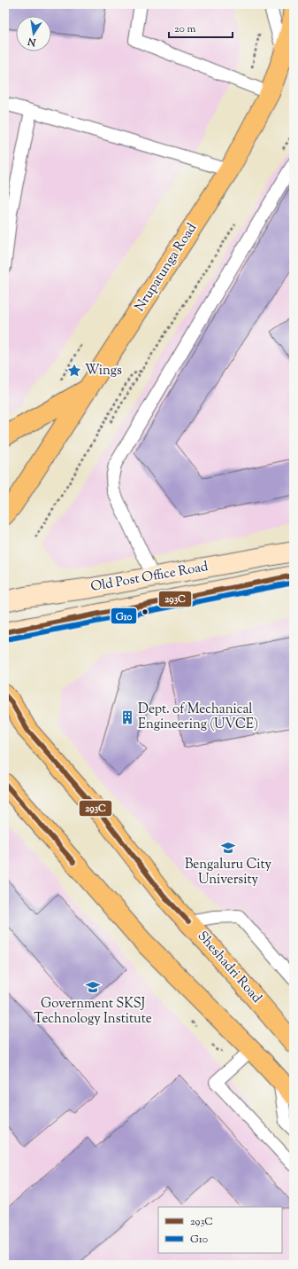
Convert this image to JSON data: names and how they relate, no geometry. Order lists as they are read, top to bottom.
{
  "streets": {
    "main road": ["Nrupatunga Road", "Sheshadri Road"],
    "street": ["Old Post Office Road"]
  },
  "places": {
    "place": ["Wings"],
    "building": ["Dept. of Mechanical Engineering (UVCE)"],
    "school or university": ["Bengaluru City University", "Government SKSJ Technology Institute"]
  },
  "lines": ["transit line 293C", "transit line G10"],
  "legend": ["293C", "G10"],
  "scale_bar": "20 m",
  "north": "bottom"
}
